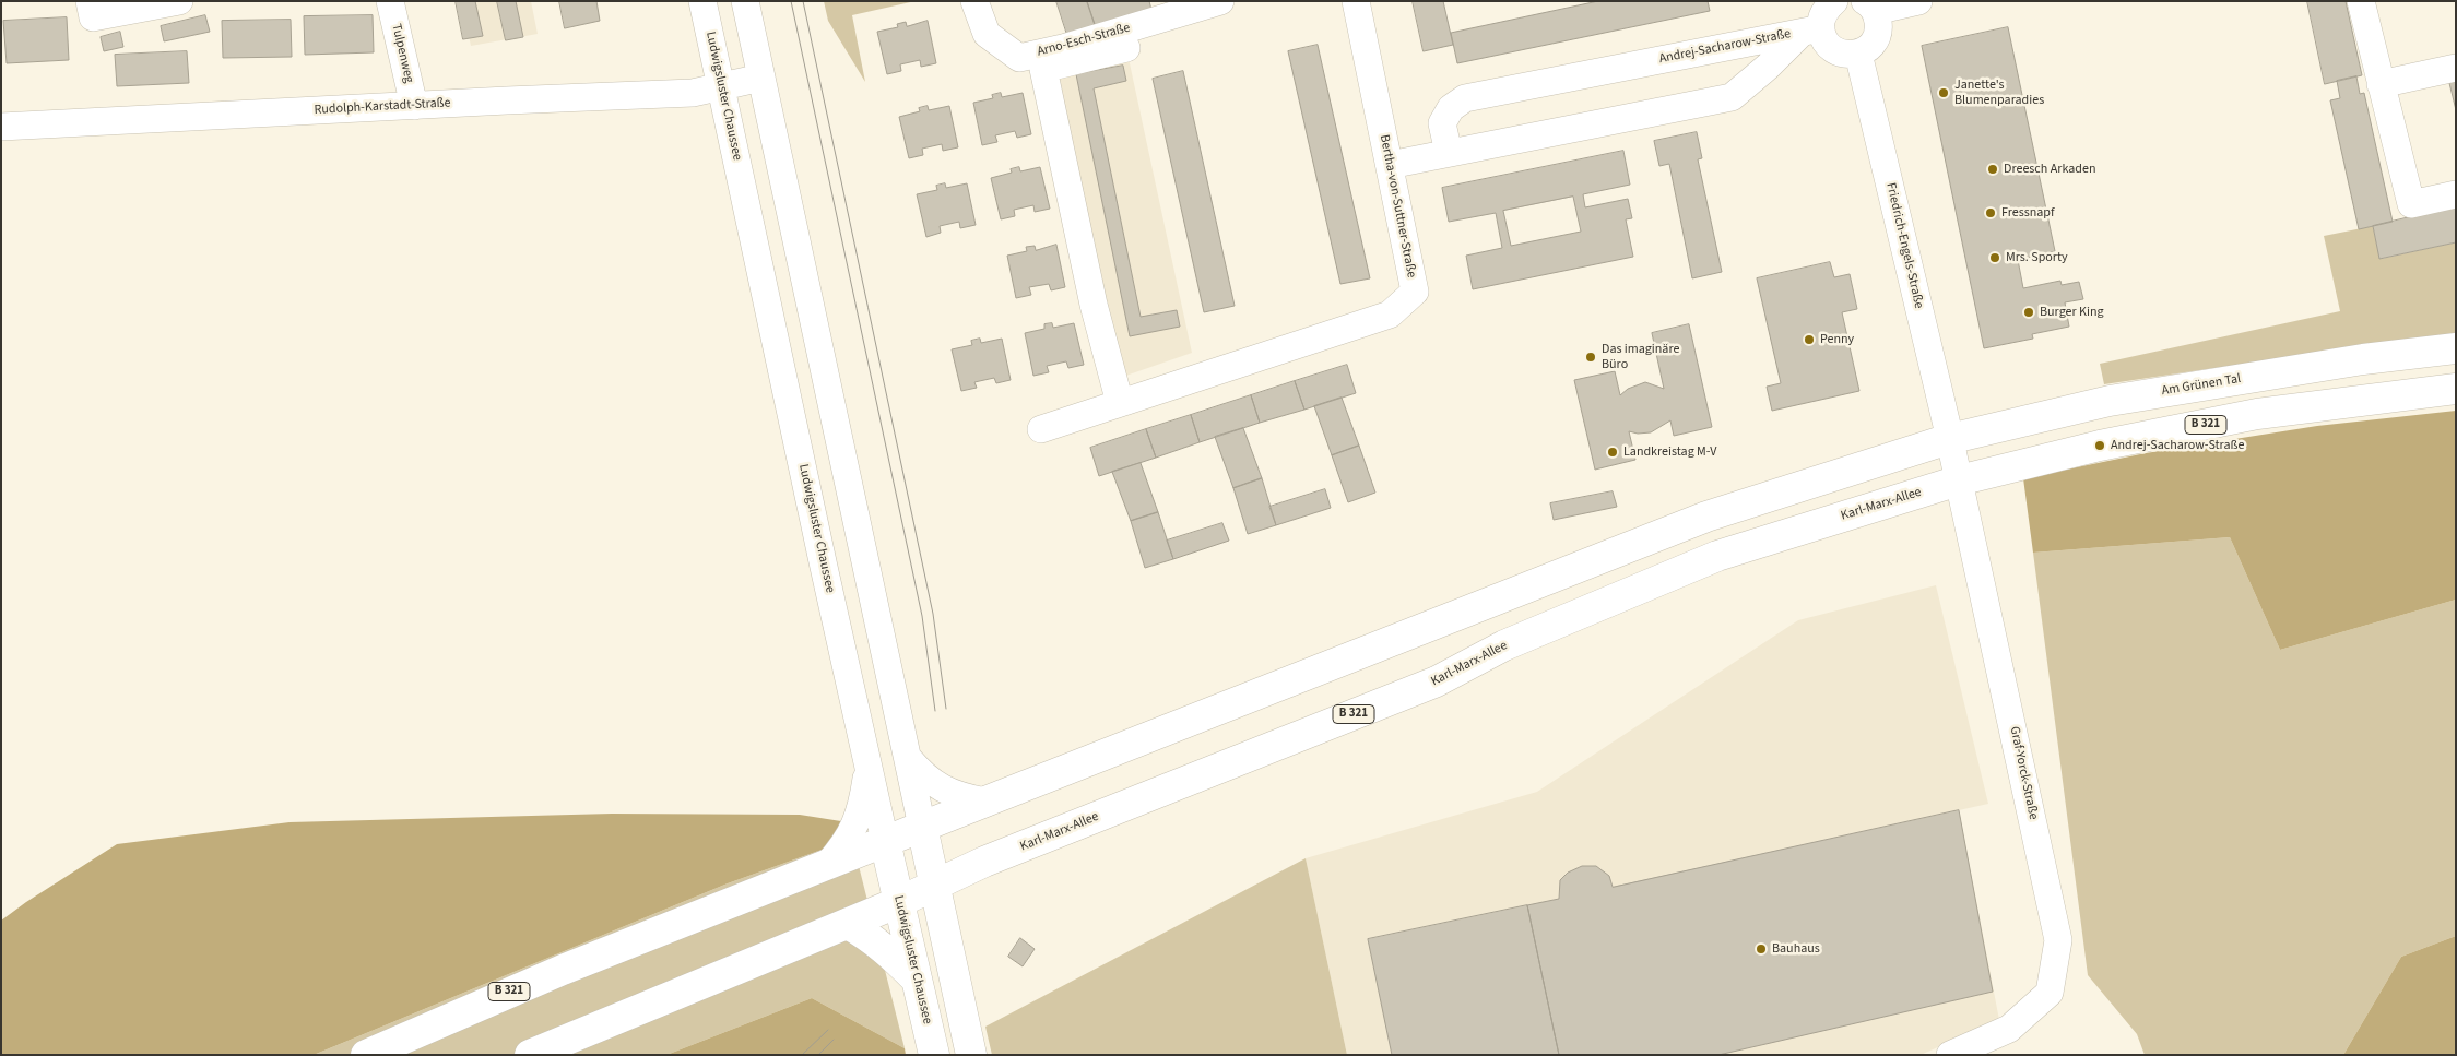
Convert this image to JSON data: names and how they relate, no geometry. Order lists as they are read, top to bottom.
{
  "streets": {
    "main road": [
      "Ludwigsluster Chaussee",
      "Am Grünen Tal",
      "B 321",
      "Karl-Marx-Allee"
    ],
    "street": [
      "Arno-Esch-Straße",
      "Andrej-Sacharow-Straße",
      "Tulpenweg",
      "Rudolph-Karstadt-Straße",
      "Bertha-von-Suttner-Straße",
      "Friedrich-Engels-Straße",
      "Graf-Yorck-Straße"
    ]
  },
  "crossings": [
    ["Andrej-Sacharow-Straße", "Bertha-von-Suttner-Straße"],
    ["Tulpenweg", "Rudolph-Karstadt-Straße"],
    ["Ludwigsluster Chaussee", "Rudolph-Karstadt-Straße"],
    ["Ludwigsluster Chaussee", "B 321"],
    ["Friedrich-Engels-Straße", "Am Grünen Tal"],
    ["Friedrich-Engels-Straße", "B 321"],
    ["Friedrich-Engels-Straße", "Graf-Yorck-Straße"],
    ["Am Grünen Tal", "B 321"],
    ["Am Grünen Tal", "Graf-Yorck-Straße"],
    ["B 321", "Karl-Marx-Allee"],
    ["B 321", "Graf-Yorck-Straße"],
    ["Karl-Marx-Allee", "Graf-Yorck-Straße"]
  ],
  "places": [
    "Janette's Blumenparadies",
    "Dreesch Arkaden",
    "Fressnapf",
    "Mrs. Sporty",
    "Burger King",
    "Penny",
    "Das imaginäre Büro",
    "Andrej-Sacharow-Straße",
    "Landkreistag M-V",
    "Bauhaus"
  ]
}
